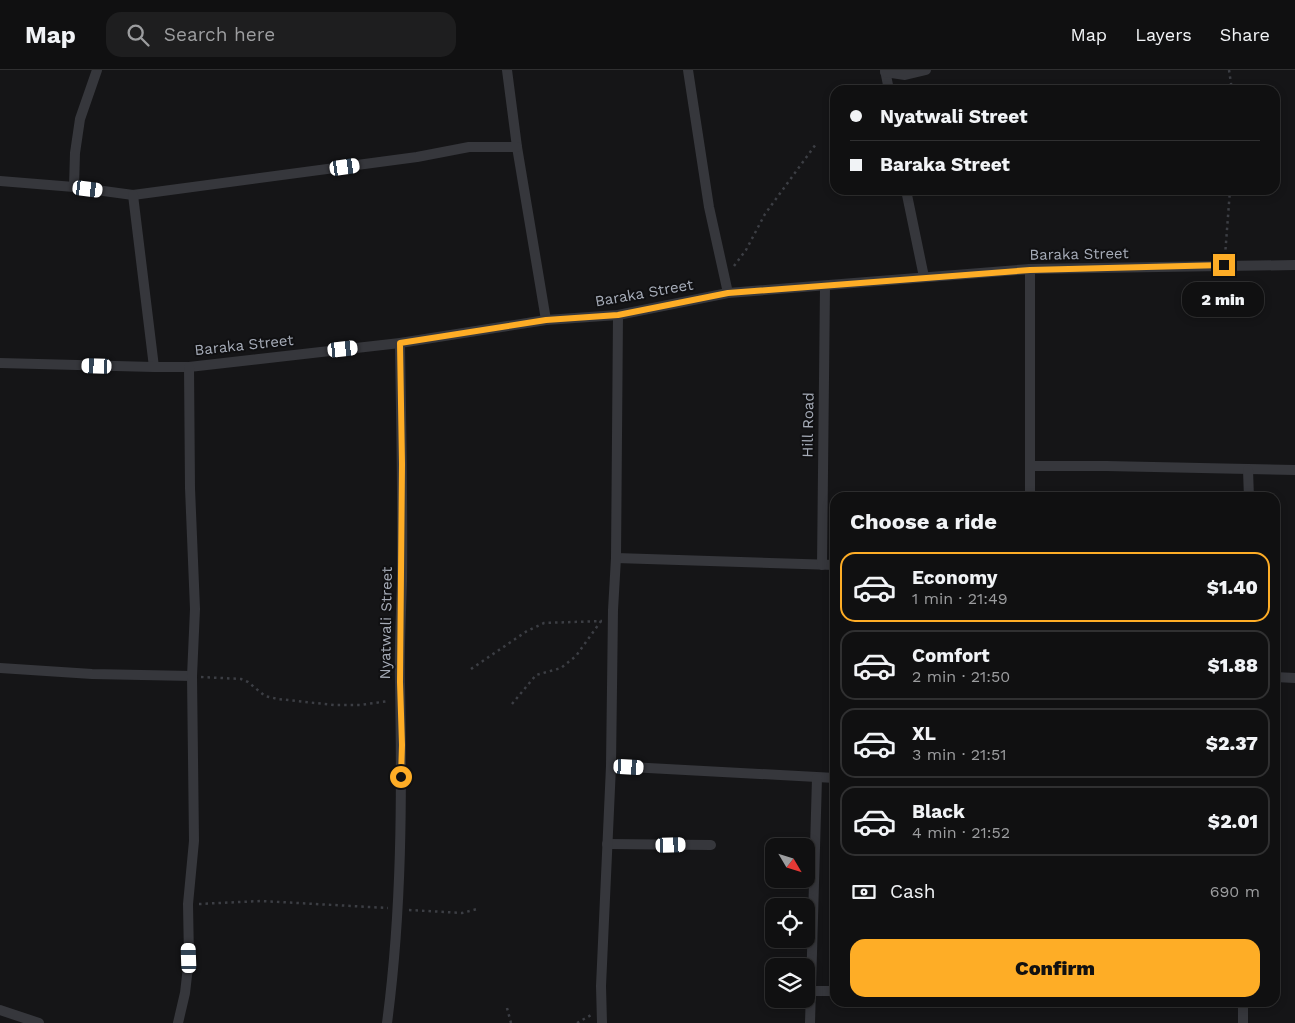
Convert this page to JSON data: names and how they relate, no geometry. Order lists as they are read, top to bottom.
{
  "streets": {
    "street": ["Baraka Street", "Hill Road", "Nyatwali Street"]
  },
  "crossings": [
    ["Baraka Street", "Hill Road"],
    ["Baraka Street", "Nyatwali Street"]
  ],
  "north": "bottom right",
  "page": {
    "header": "Map",
    "search": "Search here",
    "nav": ["Map", "Layers", "Share"],
    "banner": ["Nyatwali Street", "Baraka Street"],
    "bubble": "2 min",
    "heading": "Choose a ride",
    "list": [
      {
        "name": "Economy",
        "note": "1 min · 21:49",
        "value": "$1.40"
      },
      {
        "name": "Comfort",
        "note": "2 min · 21:50",
        "value": "$1.88"
      },
      {
        "name": "XL",
        "note": "3 min · 21:51",
        "value": "$2.37"
      },
      {
        "name": "Black",
        "note": "4 min · 21:52",
        "value": "$2.01"
      }
    ],
    "pay": ["Cash", "690 m"],
    "buttons": "Confirm"
  }
}
